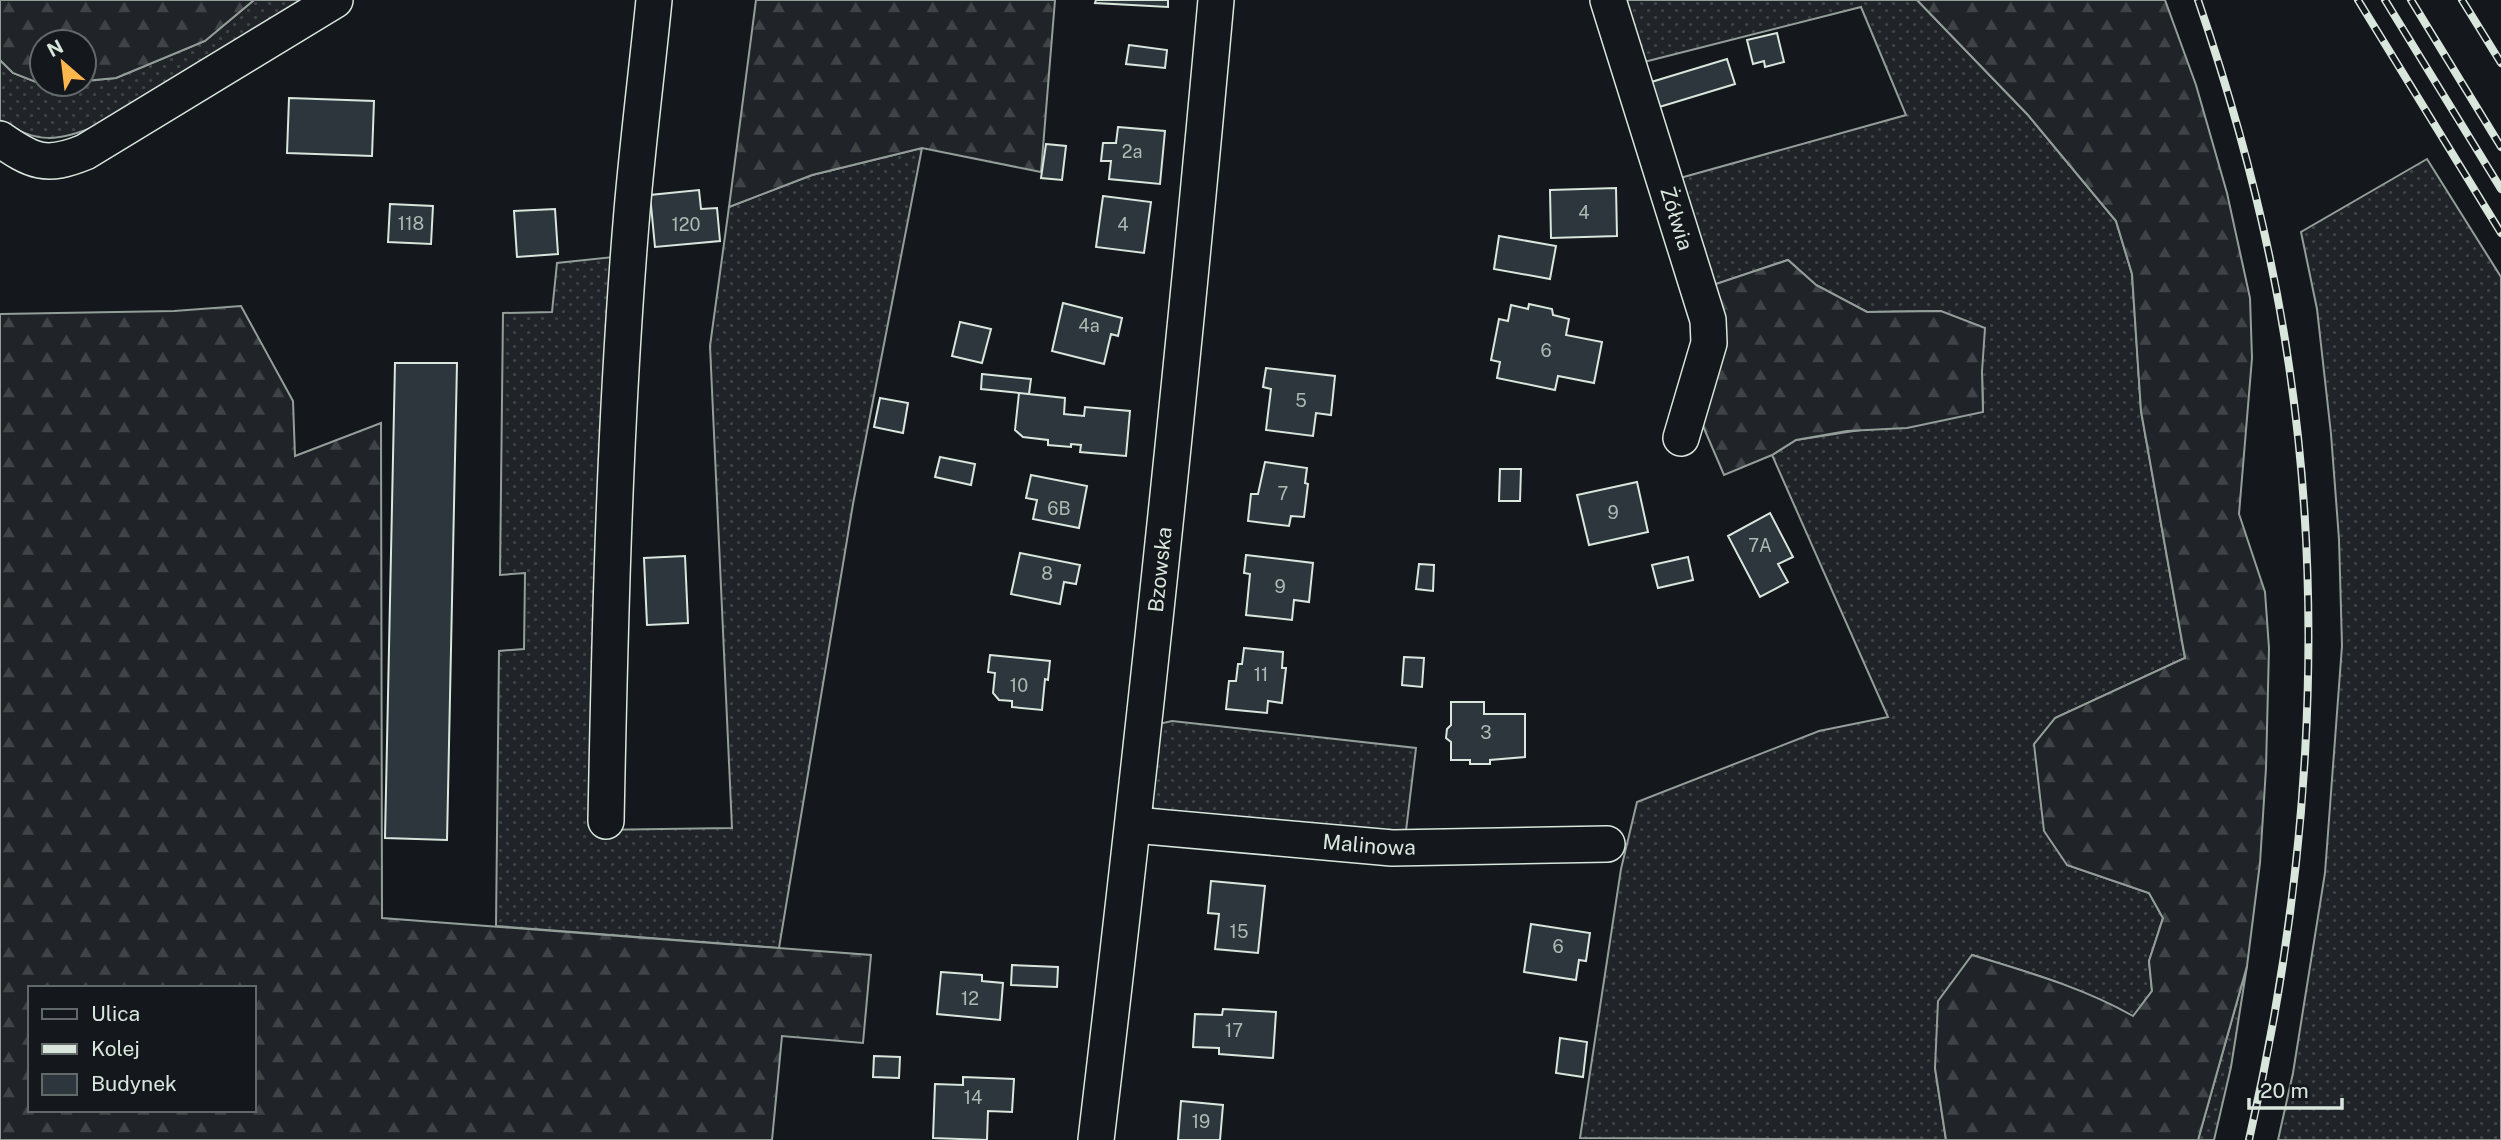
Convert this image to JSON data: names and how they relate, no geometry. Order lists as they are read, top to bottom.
{
  "streets": {
    "street": ["Żółwia", "Bzowska", "Malinowa"]
  },
  "crossings": [
    ["Bzowska", "Malinowa"]
  ],
  "house_numbers": [
    "2a",
    "4",
    "118",
    "120",
    "4",
    "4a",
    "6",
    "5",
    "7",
    "6B",
    "9",
    "7A",
    "8",
    "9",
    "11",
    "10",
    "3",
    "15",
    "6",
    "12",
    "17",
    "14",
    "19"
  ],
  "legend": ["Ulica", "Kolej", "Budynek"],
  "scale_bar": "20 m",
  "north": "top left"
}
